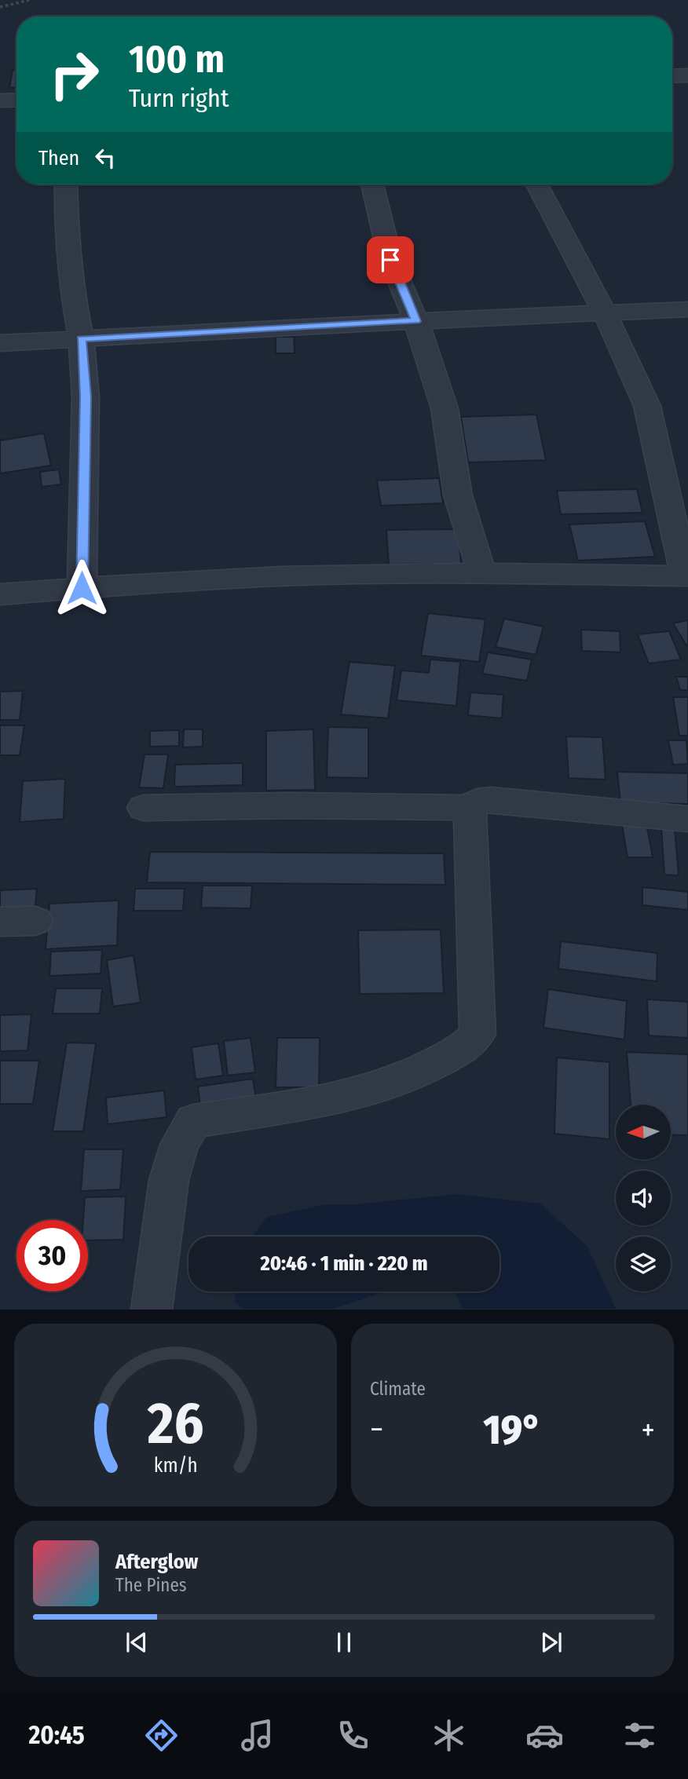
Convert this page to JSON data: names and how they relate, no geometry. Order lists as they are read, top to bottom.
{
  "north": "left",
  "page": {
    "turn": ["100 m", "Turn right"],
    "then": "Then",
    "limit": "30",
    "trip": "20:46 · 1 min · 220 m",
    "tile": "Climate",
    "heat": ["−", "19°", "+"],
    "song": ["Afterglow", "The Pines"],
    "tabs": "20:45",
    "gauge": ["26", "km/h"]
  }
}
